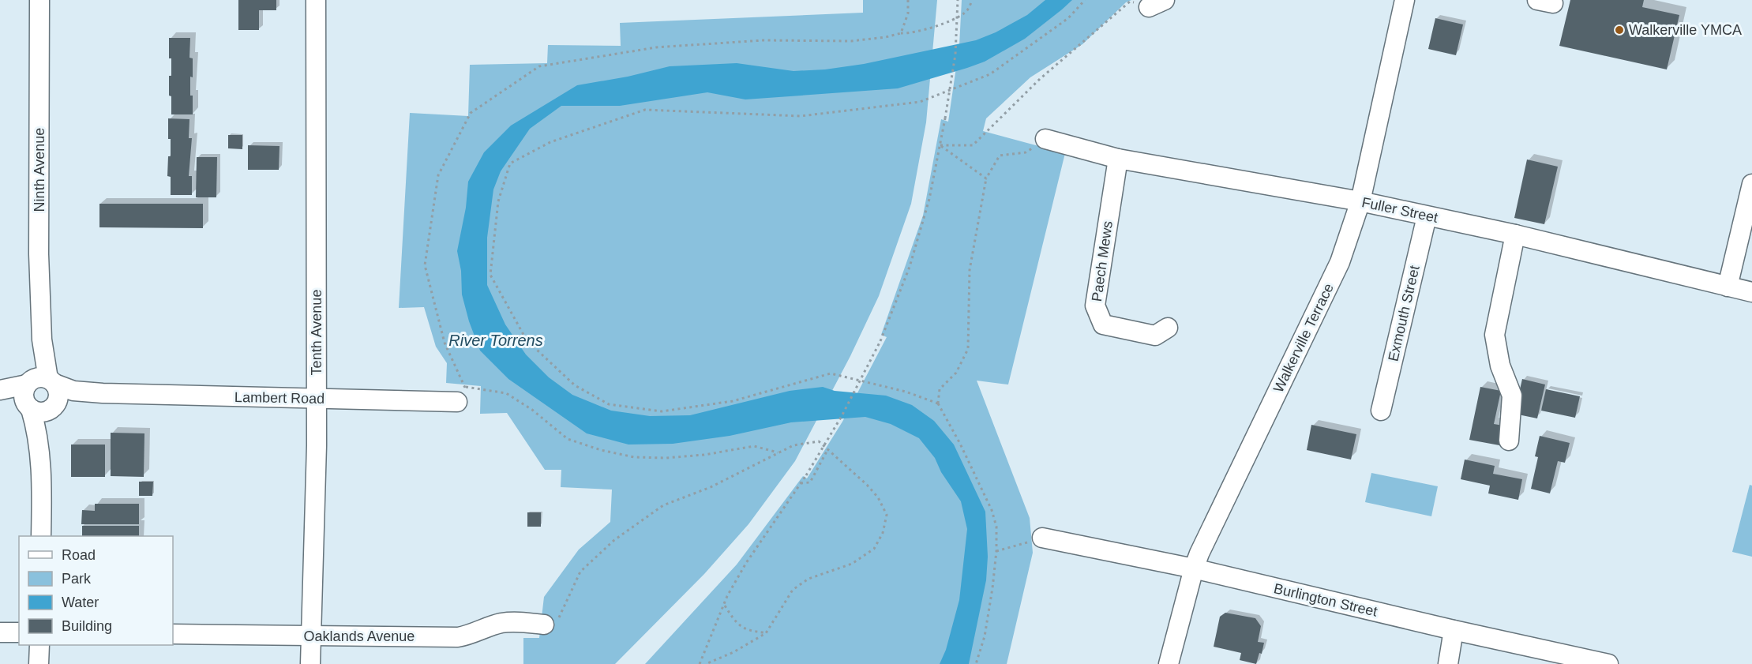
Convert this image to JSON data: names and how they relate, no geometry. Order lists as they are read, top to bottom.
{
  "streets": {
    "street": [
      "Ninth Avenue",
      "Fuller Street",
      "Paech Mews",
      "Exmouth Street",
      "Tenth Avenue",
      "Walkerville Terrace",
      "Lambert Road",
      "Burlington Street",
      "Oaklands Avenue"
    ]
  },
  "crossings": [
    ["Ninth Avenue", "Lambert Road"],
    ["Fuller Street", "Paech Mews"],
    ["Fuller Street", "Exmouth Street"],
    ["Fuller Street", "Walkerville Terrace"],
    ["Tenth Avenue", "Lambert Road"],
    ["Tenth Avenue", "Oaklands Avenue"],
    ["Walkerville Terrace", "Burlington Street"]
  ],
  "water": ["River Torrens"],
  "places": ["Walkerville YMCA"],
  "legend": [
    "Road",
    "Park",
    "Water",
    "Building"
  ]
}
